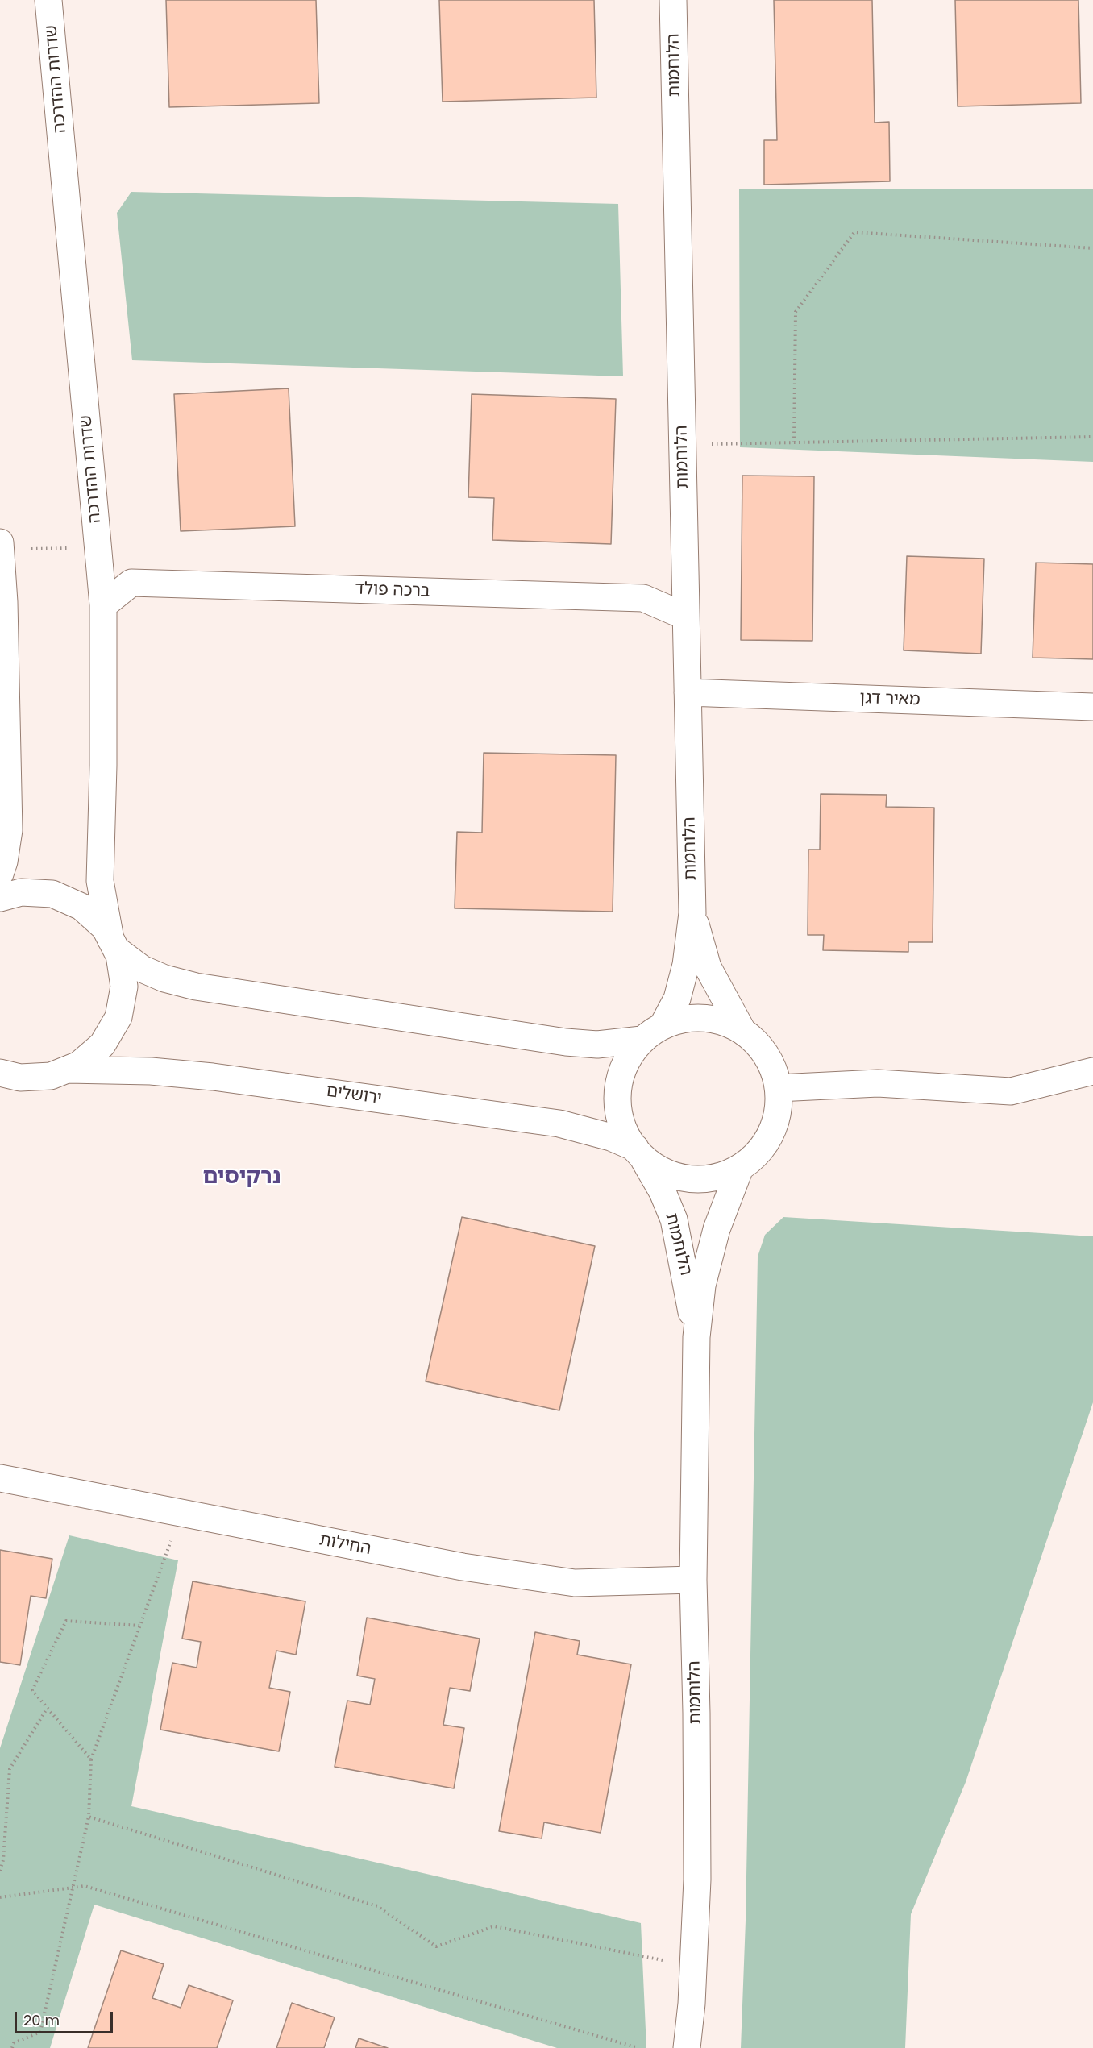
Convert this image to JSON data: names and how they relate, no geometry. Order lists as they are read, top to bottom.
{
  "streets": {
    "street": [
      "הלוחמות",
      "שדרות ההדרכה",
      "ברכה פולד",
      "מאיר דגן",
      "ירושלים",
      "החילות"
    ]
  },
  "crossings": [
    ["הלוחמות", "ברכה פולד"],
    ["הלוחמות", "מאיר דגן"],
    ["הלוחמות", "ירושלים"],
    ["הלוחמות", "החילות"],
    ["שדרות ההדרכה", "ברכה פולד"],
    ["שדרות ההדרכה", "ירושלים"]
  ],
  "districts": ["נרקיסים"],
  "scale_bar": "20 m"
}
